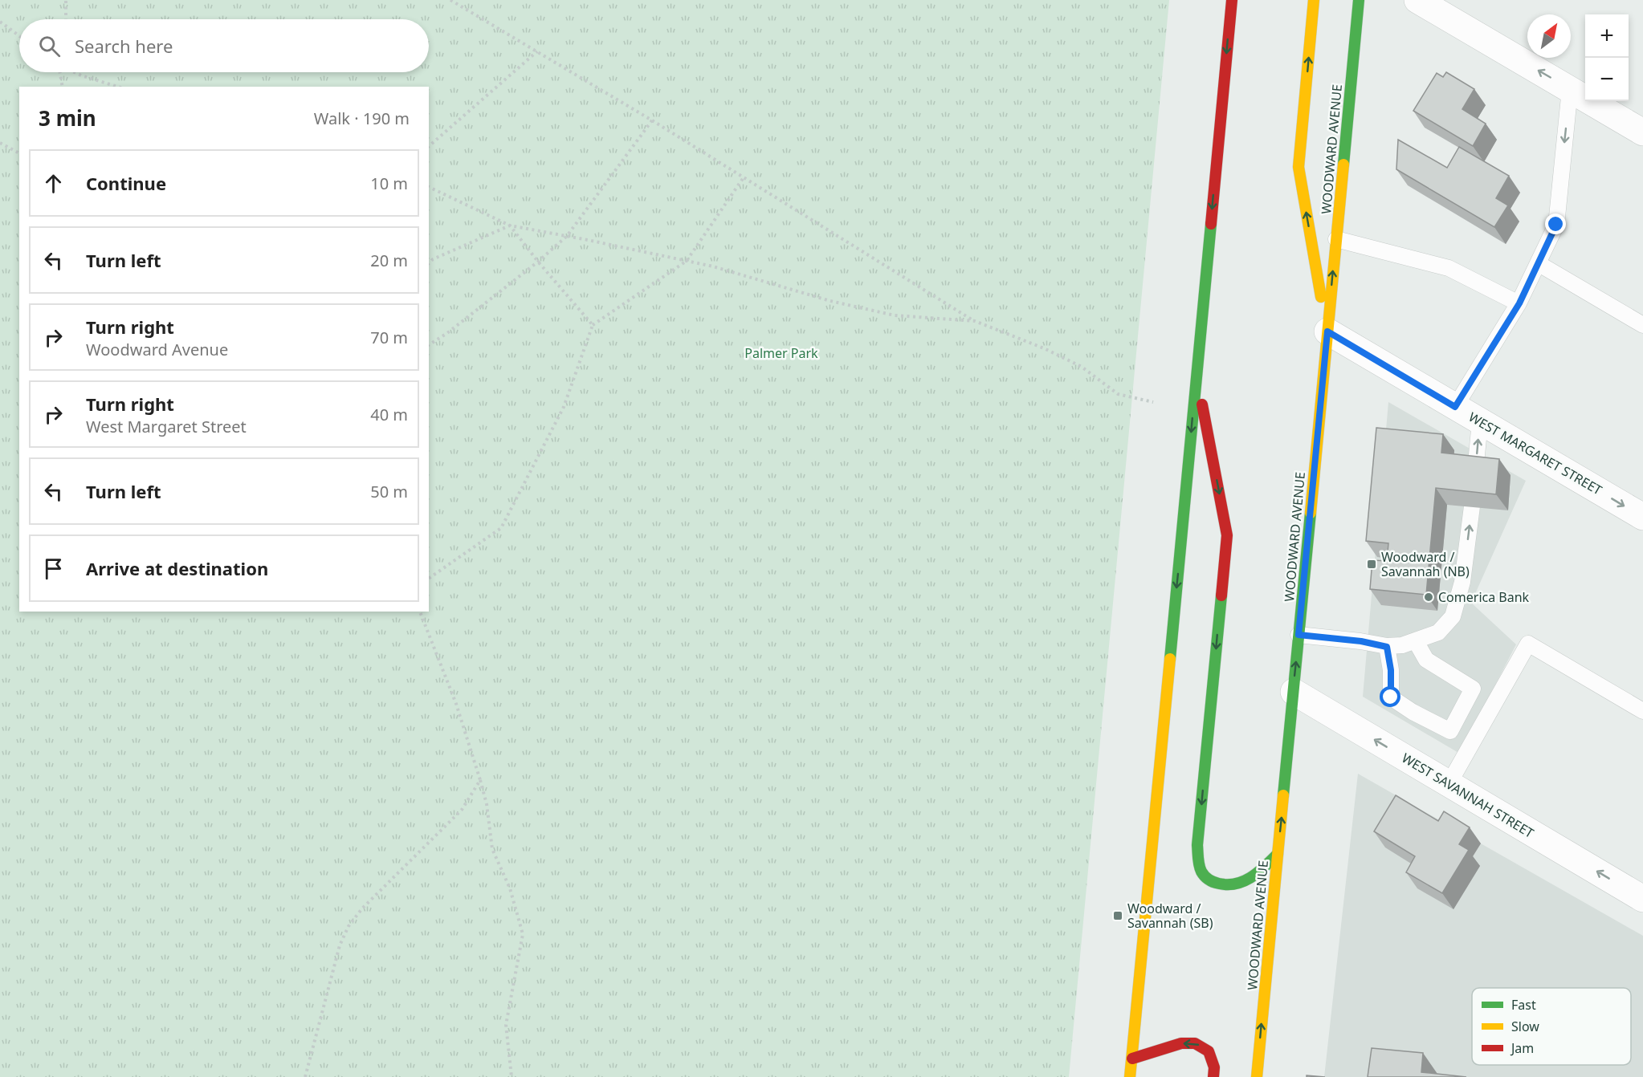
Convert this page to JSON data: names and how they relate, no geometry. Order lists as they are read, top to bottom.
{
  "streets": {
    "main road": ["WOODWARD AVENUE"],
    "street": ["WEST MARGARET STREET", "WEST SAVANNAH STREET"]
  },
  "crossings": [
    ["WOODWARD AVENUE", "WEST MARGARET STREET"],
    ["WOODWARD AVENUE", "WEST SAVANNAH STREET"]
  ],
  "one_way": ["WOODWARD AVENUE", "WEST MARGARET STREET", "WEST SAVANNAH STREET"],
  "parks": ["Palmer Park"],
  "places": {
    "transit": ["Woodward / Savannah (NB)", "Woodward / Savannah (SB)"],
    "other": ["Comerica Bank"]
  },
  "legend": ["Fast", "Slow", "Jam"],
  "north": "top right",
  "page": {
    "map_buttons": ["+", "−"],
    "search": "Search here",
    "heading": ["3 min", "Walk · 190 m"],
    "list": [
      ["Continue", "10 m"],
      ["Turn left", "20 m"],
      ["Turn right", "Woodward Avenue", "70 m"],
      ["Turn right", "West Margaret Street", "40 m"],
      ["Turn left", "50 m"],
      "Arrive at destination"
    ]
  }
}
